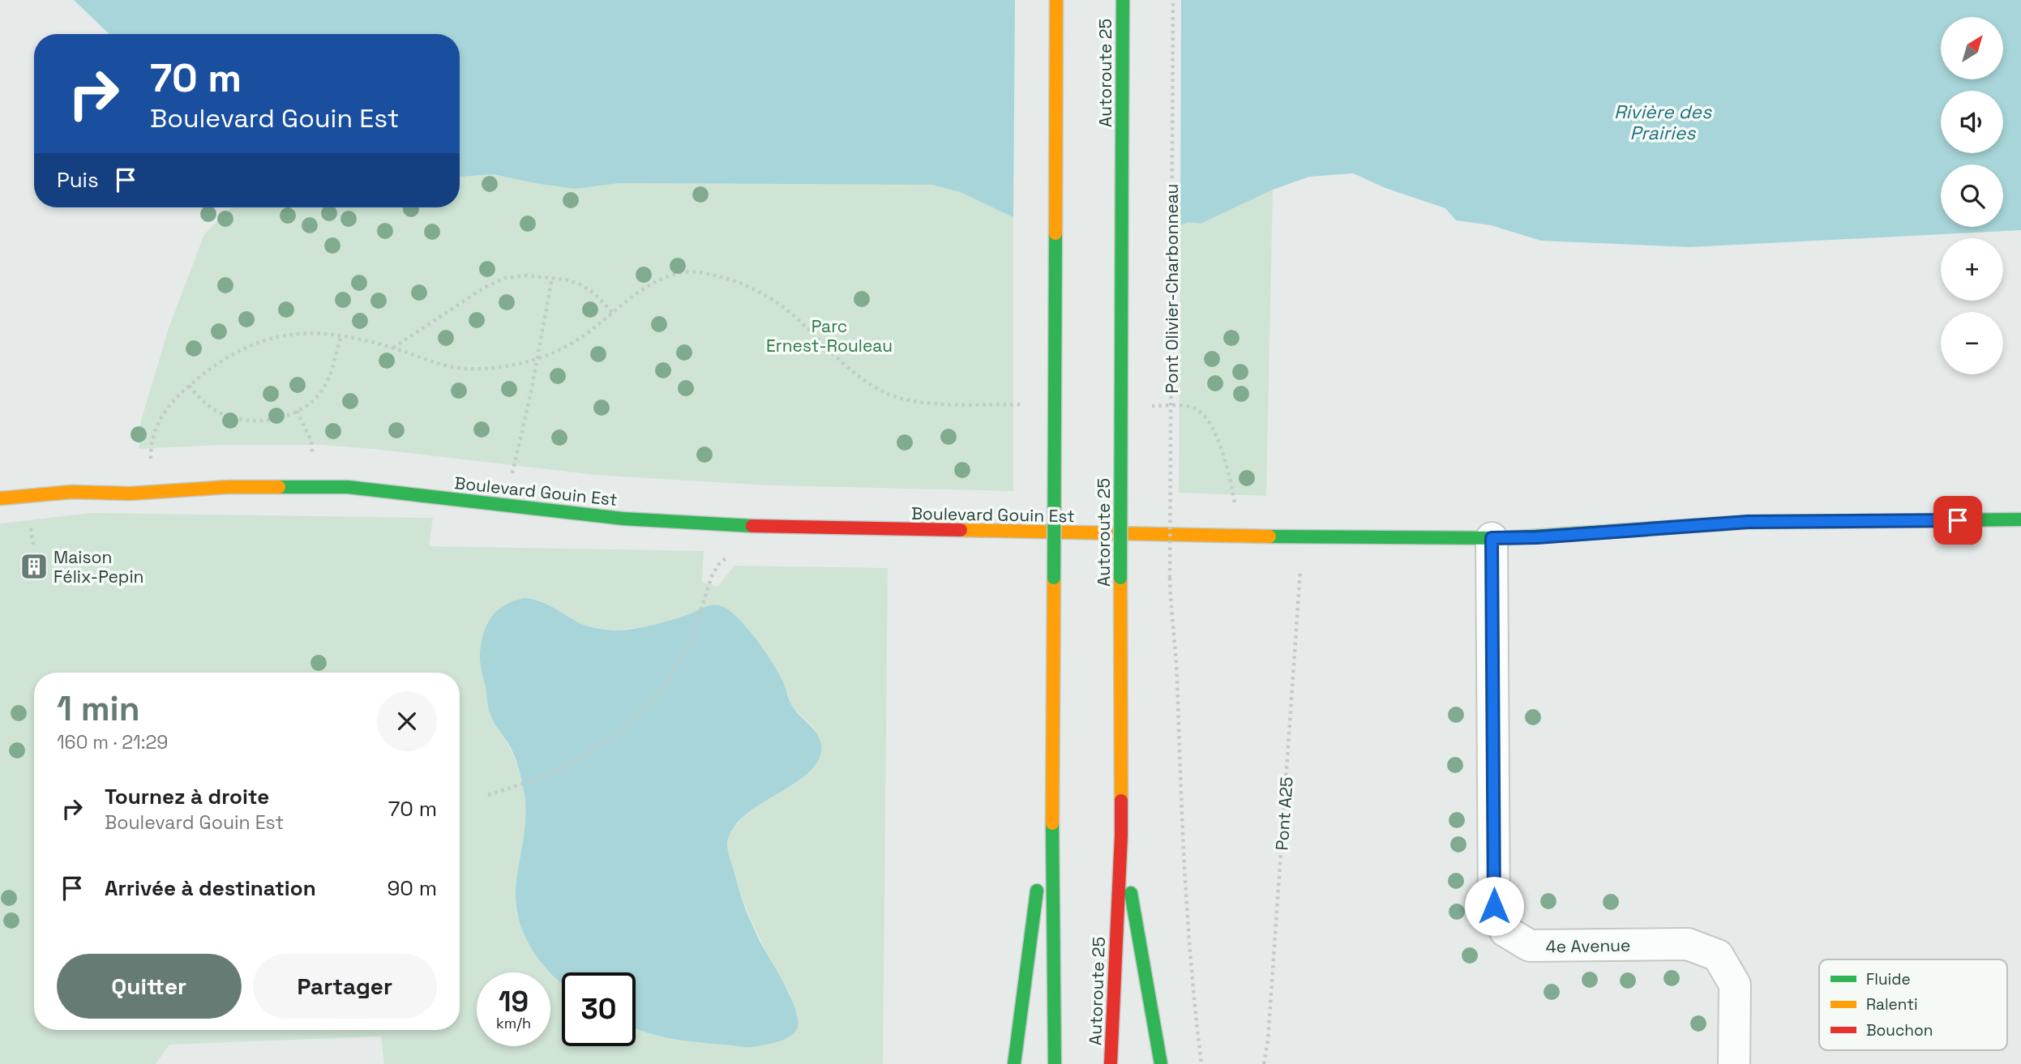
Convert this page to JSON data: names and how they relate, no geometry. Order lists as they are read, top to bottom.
{
  "streets": {
    "main road": ["Autoroute 25", "Boulevard Gouin Est"],
    "street": ["4e Avenue"],
    "path": ["Pont Olivier-Charbonneau", "Pont A25"]
  },
  "crossings": [
    ["Boulevard Gouin Est", "4e Avenue"]
  ],
  "water": ["Rivière des Prairies"],
  "parks": ["Parc Ernest-Rouleau"],
  "places": {
    "building": ["Maison Félix-Pepin"]
  },
  "legend": ["Fluide", "Ralenti", "Bouchon"],
  "north": "top right",
  "page": {
    "map_buttons": ["+", "−"],
    "turn": ["70 m", "Boulevard Gouin Est"],
    "then": "Puis",
    "heading": ["1 min", "160 m · 21:29"],
    "list": [
      {
        "name": "Tournez à droite",
        "note": "Boulevard Gouin Est",
        "value": "70 m"
      },
      {
        "name": "Arrivée à destination",
        "value": "90 m"
      }
    ],
    "buttons": ["Quitter", "Partager"],
    "speed": "19 km/h",
    "limit": "30"
  }
}
